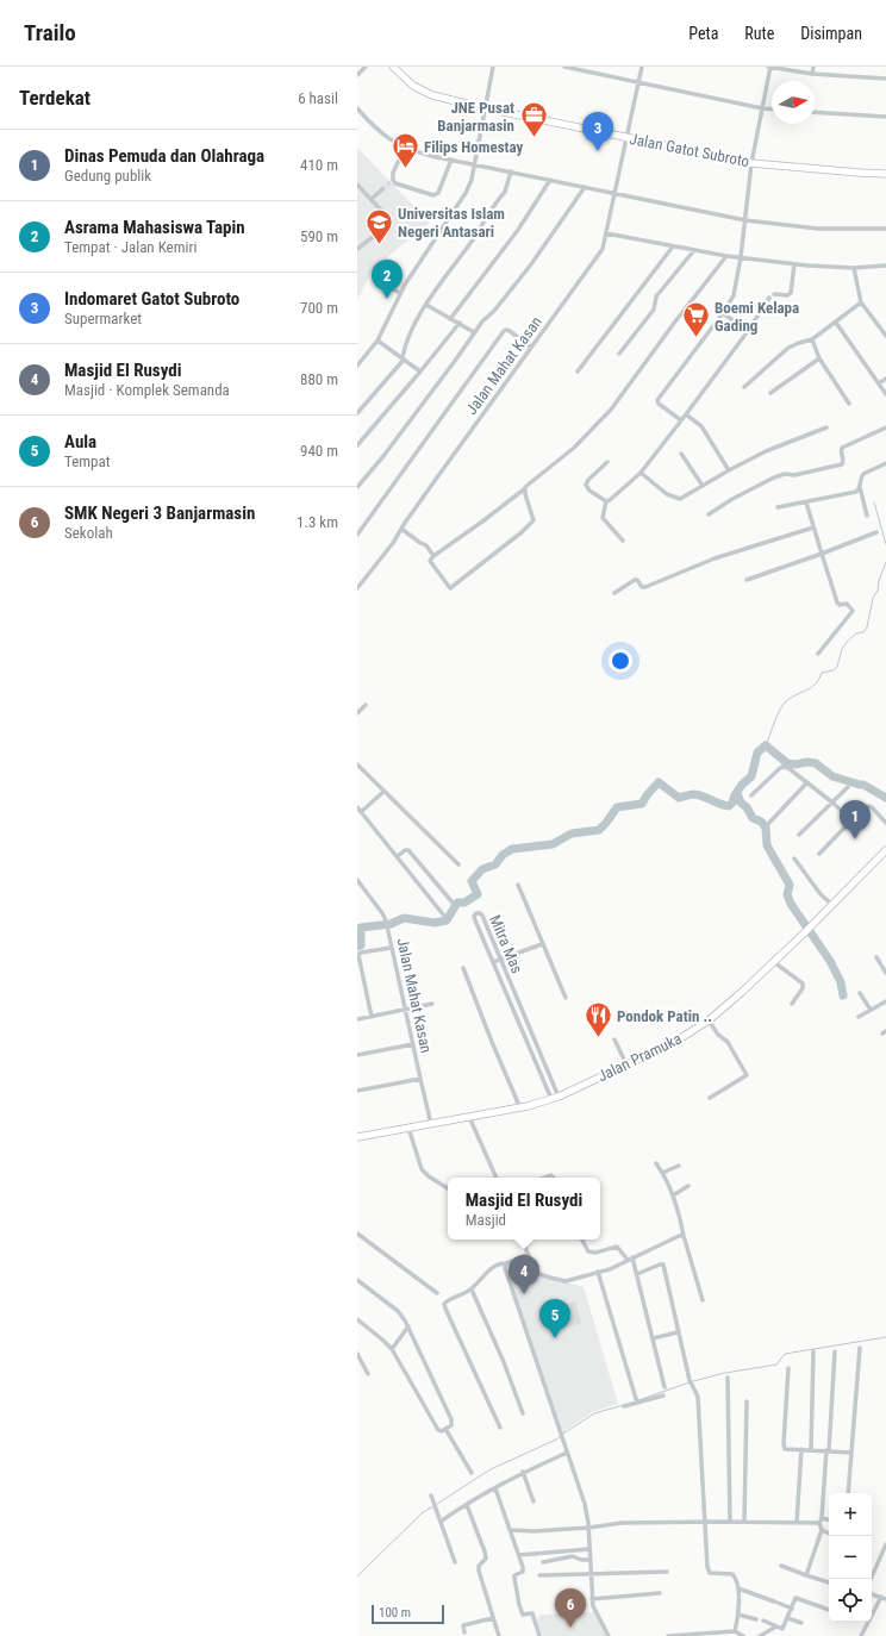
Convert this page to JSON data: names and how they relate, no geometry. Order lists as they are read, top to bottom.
{
  "streets": {
    "main road": ["Jalan Gatot Subroto", "Jalan Pramuka"],
    "street": ["Jalan Mahat Kasan", "Mitra Mas"]
  },
  "crossings": [
    ["Jalan Gatot Subroto", "Jalan Mahat Kasan"],
    ["Jalan Mahat Kasan", "Jalan Pramuka"],
    ["Mitra Mas", "Jalan Pramuka"]
  ],
  "places": {
    "office": ["JNE Pusat Banjarmasin"],
    "hotel": ["Filips Homestay"],
    "school or university": ["Universitas Islam Negeri Antasari"],
    "supermarket": ["Boemi Kelapa Gading"],
    "restaurant": ["Pondok Patin .."]
  },
  "scale_bar": "100 m",
  "north": "right",
  "page": {
    "header": "Trailo",
    "nav": ["Peta", "Rute", "Disimpan"],
    "heading": ["Terdekat", "6 hasil"],
    "pins": [
      "3",
      "2",
      "1",
      "4",
      "5",
      "6"
    ],
    "list": [
      {
        "mark": "1",
        "name": "Dinas Pemuda dan Olahraga",
        "note": "Gedung publik",
        "value": "410 m"
      },
      {
        "mark": "2",
        "name": "Asrama Mahasiswa Tapin",
        "note": "Tempat · Jalan Kemiri",
        "value": "590 m"
      },
      {
        "mark": "3",
        "name": "Indomaret Gatot Subroto",
        "note": "Supermarket",
        "value": "700 m"
      },
      {
        "mark": "4",
        "name": "Masjid El Rusydi",
        "note": "Masjid · Komplek Semanda",
        "value": "880 m"
      },
      {
        "mark": "5",
        "name": "Aula",
        "note": "Tempat",
        "value": "940 m"
      },
      {
        "mark": "6",
        "name": "SMK Negeri 3 Banjarmasin",
        "note": "Sekolah",
        "value": "1.3 km"
      }
    ],
    "popup": ["Masjid El Rusydi", "Masjid"],
    "map_buttons": ["+", "−"],
    "scale": "100 m"
  }
}
